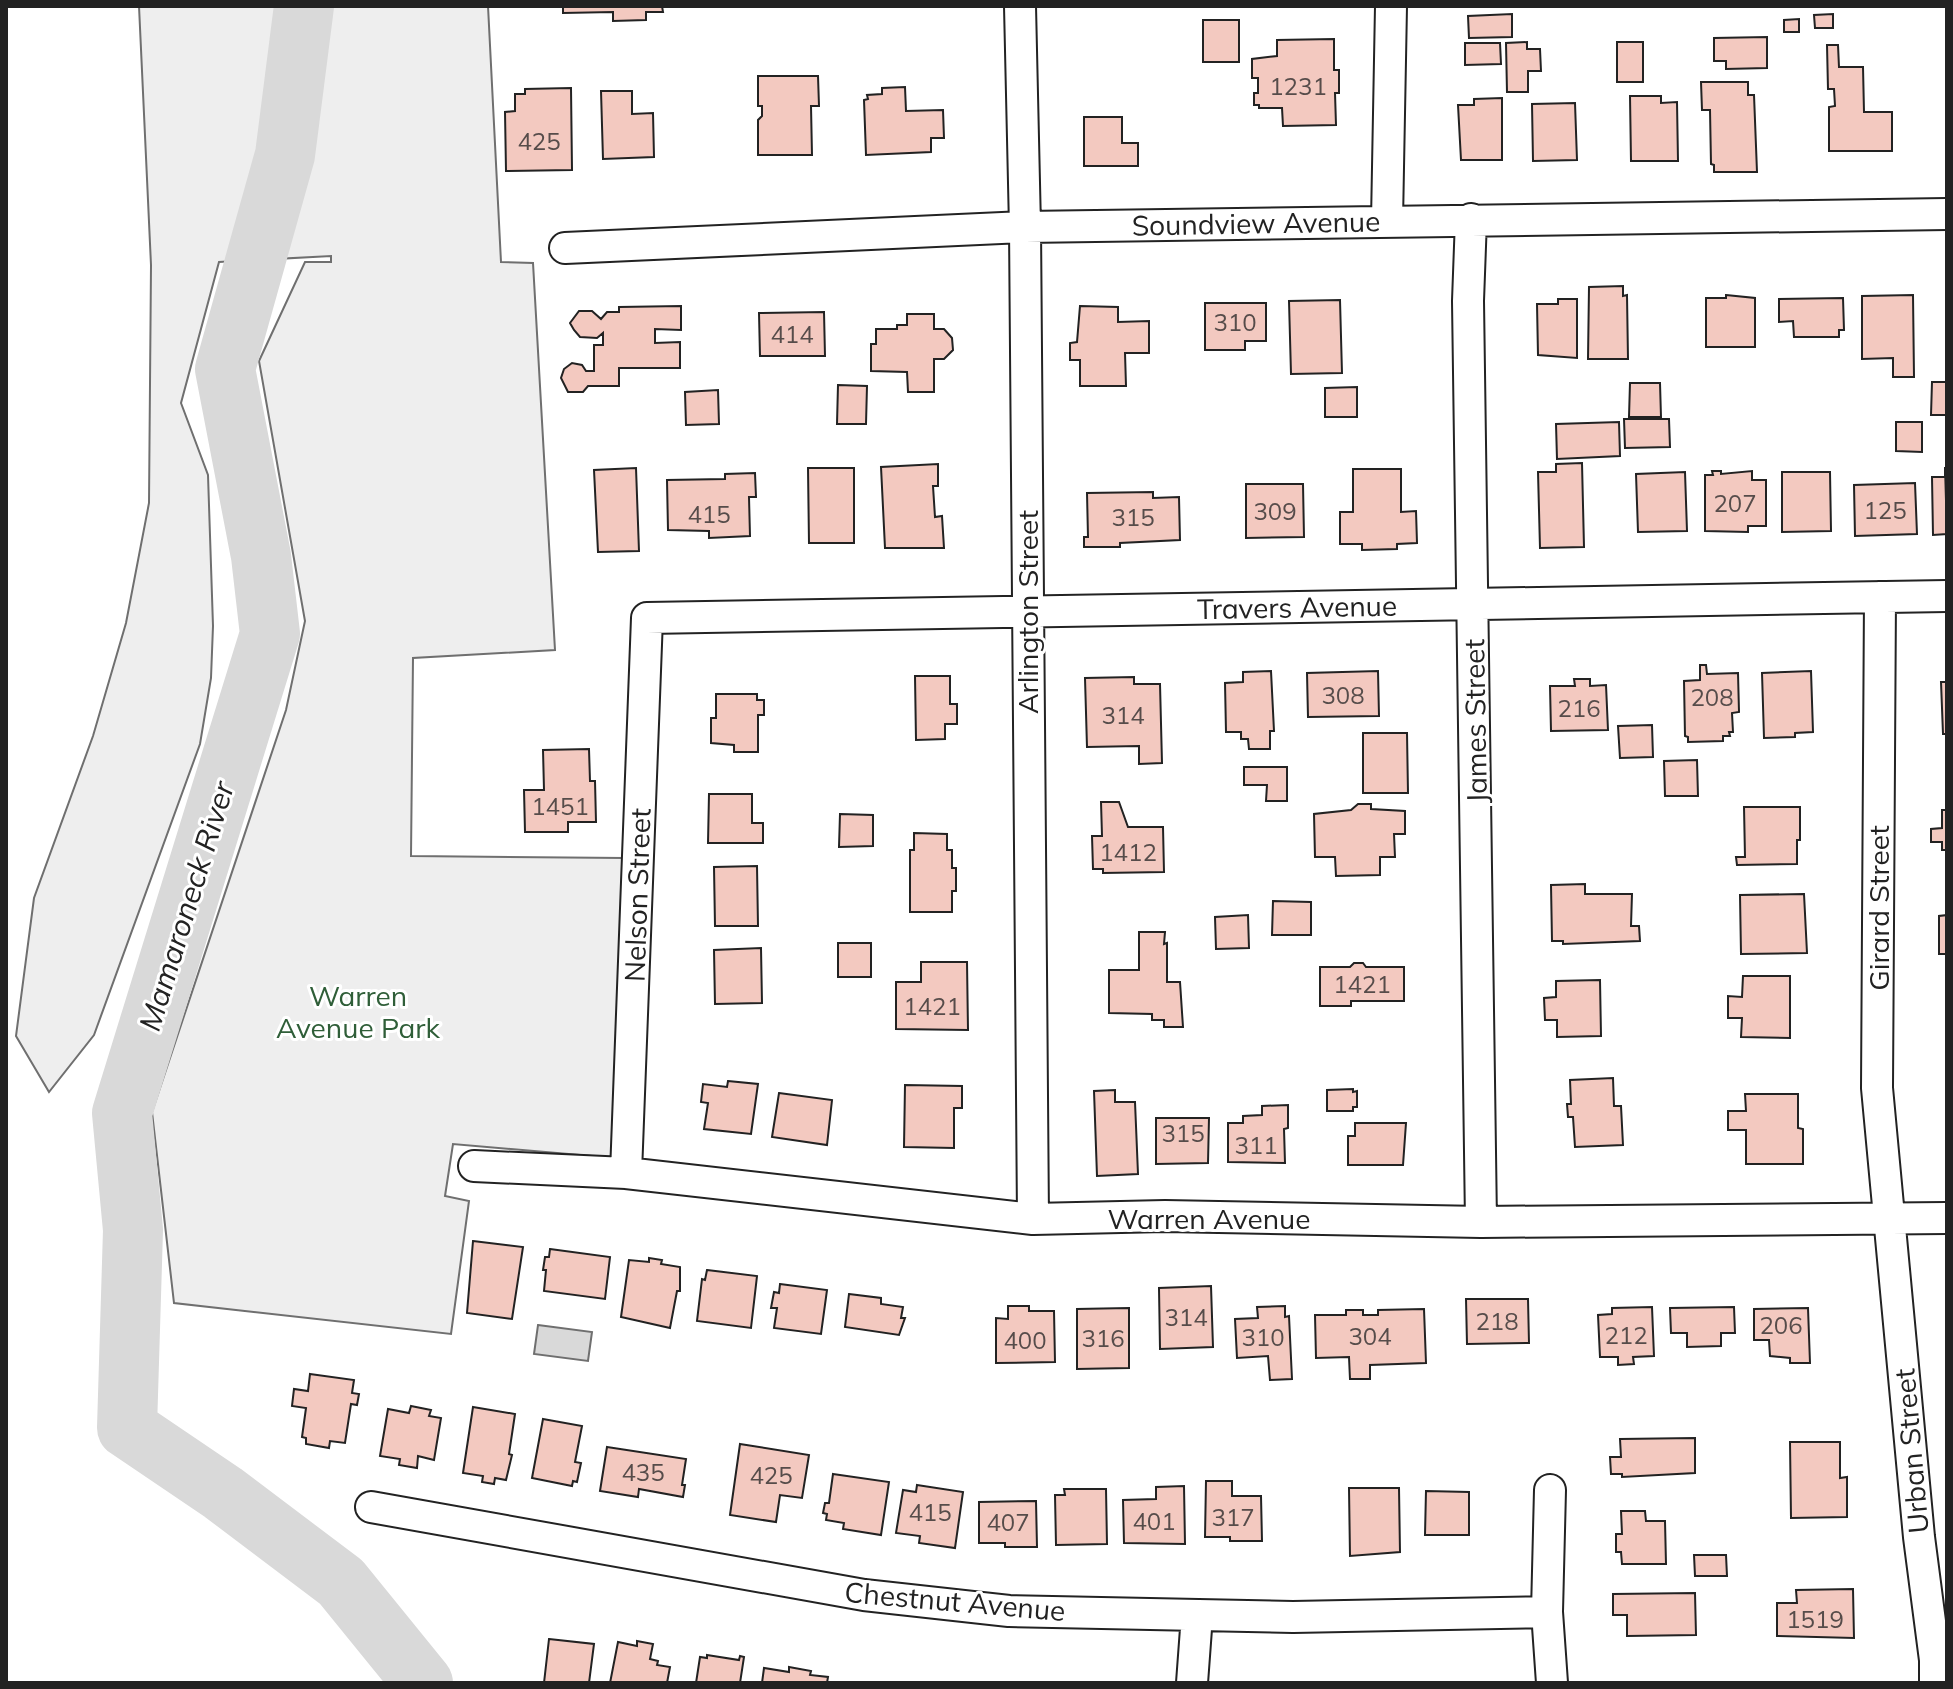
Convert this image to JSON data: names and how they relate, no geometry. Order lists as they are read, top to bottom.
{
  "streets": {
    "street": [
      "Soundview Avenue",
      "Travers Avenue",
      "Arlington Street",
      "James Street",
      "Nelson Street",
      "Girard Street",
      "Warren Avenue",
      "Urban Street",
      "Chestnut Avenue"
    ]
  },
  "crossings": [
    ["Soundview Avenue", "Arlington Street"],
    ["Soundview Avenue", "James Street"],
    ["Travers Avenue", "Arlington Street"],
    ["Travers Avenue", "James Street"],
    ["Travers Avenue", "Nelson Street"],
    ["Travers Avenue", "Girard Street"],
    ["Arlington Street", "Warren Avenue"],
    ["James Street", "Warren Avenue"],
    ["Nelson Street", "Warren Avenue"],
    ["Girard Street", "Warren Avenue"],
    ["Girard Street", "Urban Street"],
    ["Warren Avenue", "Urban Street"]
  ],
  "water": ["Mamaroneck River"],
  "parks": ["Warren Avenue Park"],
  "house_numbers": [
    "1231",
    "425",
    "310",
    "414",
    "207",
    "125",
    "309",
    "415",
    "315",
    "308",
    "208",
    "216",
    "314",
    "1451",
    "1412",
    "1421",
    "1421",
    "315",
    "311",
    "314",
    "218",
    "206",
    "212",
    "304",
    "310",
    "316",
    "400",
    "435",
    "425",
    "415",
    "317",
    "401",
    "407",
    "1519"
  ]
}
